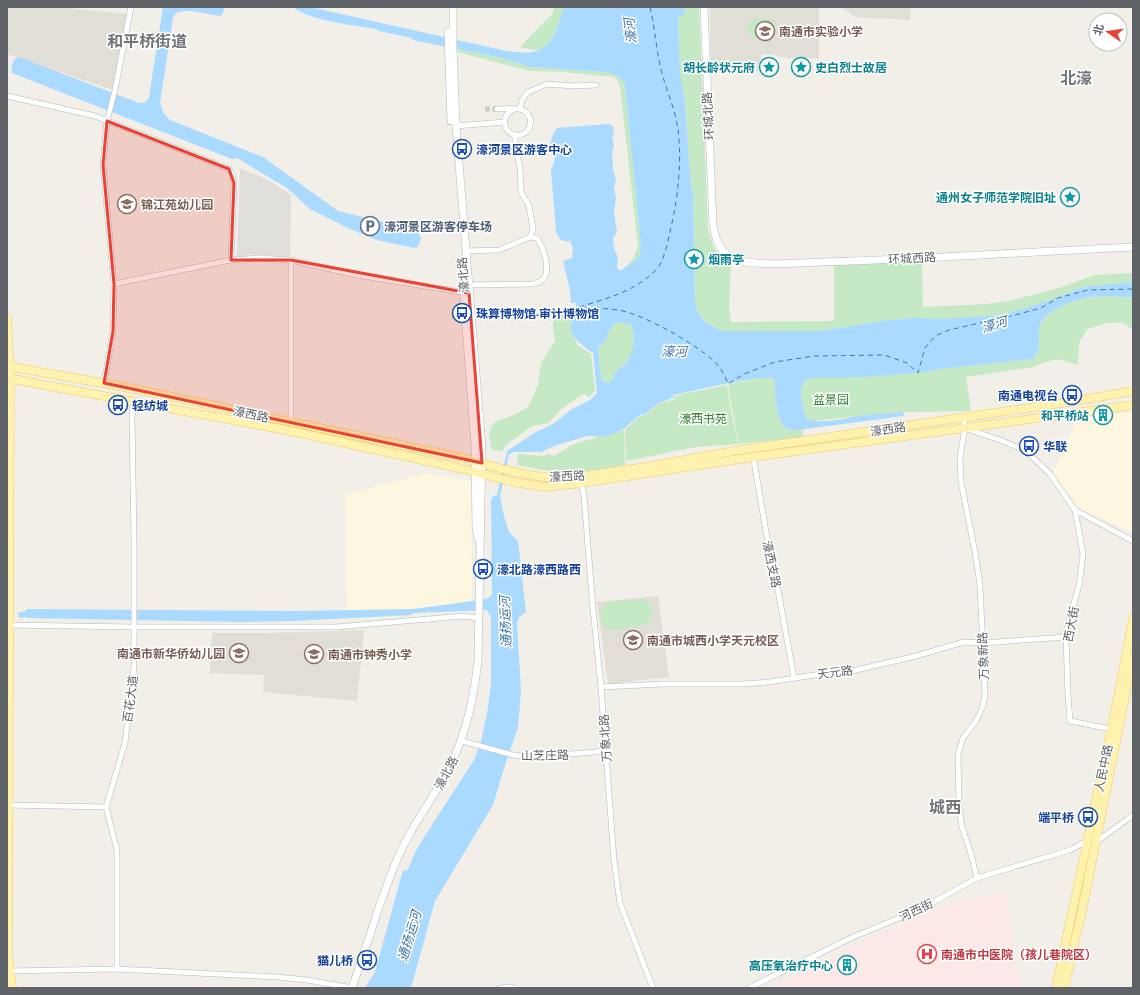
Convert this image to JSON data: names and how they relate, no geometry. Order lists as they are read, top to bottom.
{
  "streets": {
    "main road": ["濠西路", "人民中路"],
    "street": [
      "环城北路",
      "环城西路",
      "濠北路",
      "濠西支路",
      "西大街",
      "万象新路",
      "天元路",
      "百花大道",
      "万象北路",
      "山芝庄路",
      "河西街"
    ]
  },
  "crossings": [
    ["环城北路", "环城西路"],
    ["濠北路", "濠西路"],
    ["濠北路", "山芝庄路"],
    ["濠西路", "濠西支路"],
    ["濠西路", "万象新路"],
    ["濠西路", "百花大道"],
    ["濠西路", "万象北路"],
    ["濠西支路", "天元路"],
    ["西大街", "天元路"],
    ["西大街", "人民中路"],
    ["万象新路", "天元路"],
    ["万象新路", "河西街"],
    ["天元路", "万象北路"],
    ["万象北路", "山芝庄路"],
    ["人民中路", "河西街"]
  ],
  "districts": ["和平桥街道", "北濠", "城西"],
  "water": ["濠河", "通扬运河"],
  "parks": ["盆景园", "濠西书苑"],
  "places": {
    "school or university": [
      "南通市实验小学",
      "锦江苑幼儿园",
      "南通市城西小学天元校区",
      "南通市新华侨幼儿园",
      "南通市钟秀小学"
    ],
    "place": [
      "胡长龄状元府",
      "史白烈士故居",
      "通州女子师范学院旧址",
      "烟雨亭"
    ],
    "bus stop": [
      "濠河景区游客中心",
      "珠算博物馆·审计博物馆",
      "南通电视台",
      "轻纺城",
      "华联",
      "濠北路濠西路西",
      "端平桥",
      "猫儿桥"
    ],
    "parking": ["濠河景区游客停车场"],
    "building": ["和平桥站", "高压氧治疗中心"],
    "hospital": ["南通市中医院（孩儿巷院区）"]
  },
  "north": "left"
}
